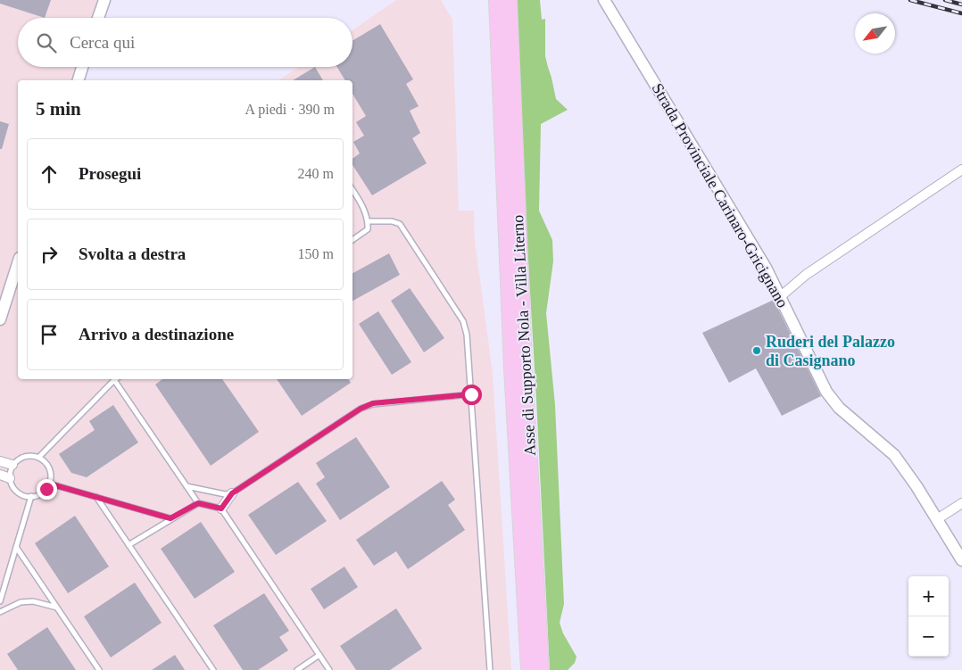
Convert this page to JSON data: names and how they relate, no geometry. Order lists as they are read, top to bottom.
{
  "streets": {
    "highway": ["Asse di Supporto Nola - Villa Literno"],
    "street": ["Strada Provinciale Carinaro-Gricignano"]
  },
  "places": ["Ruderi del Palazzo di Casignano"],
  "north": "bottom left",
  "page": {
    "search": "Cerca qui",
    "heading": ["5 min", "A piedi · 390 m"],
    "list": [
      ["Prosegui", "240 m"],
      ["Svolta a destra", "150 m"],
      "Arrivo a destinazione"
    ],
    "map_buttons": ["+", "−"]
  }
}
